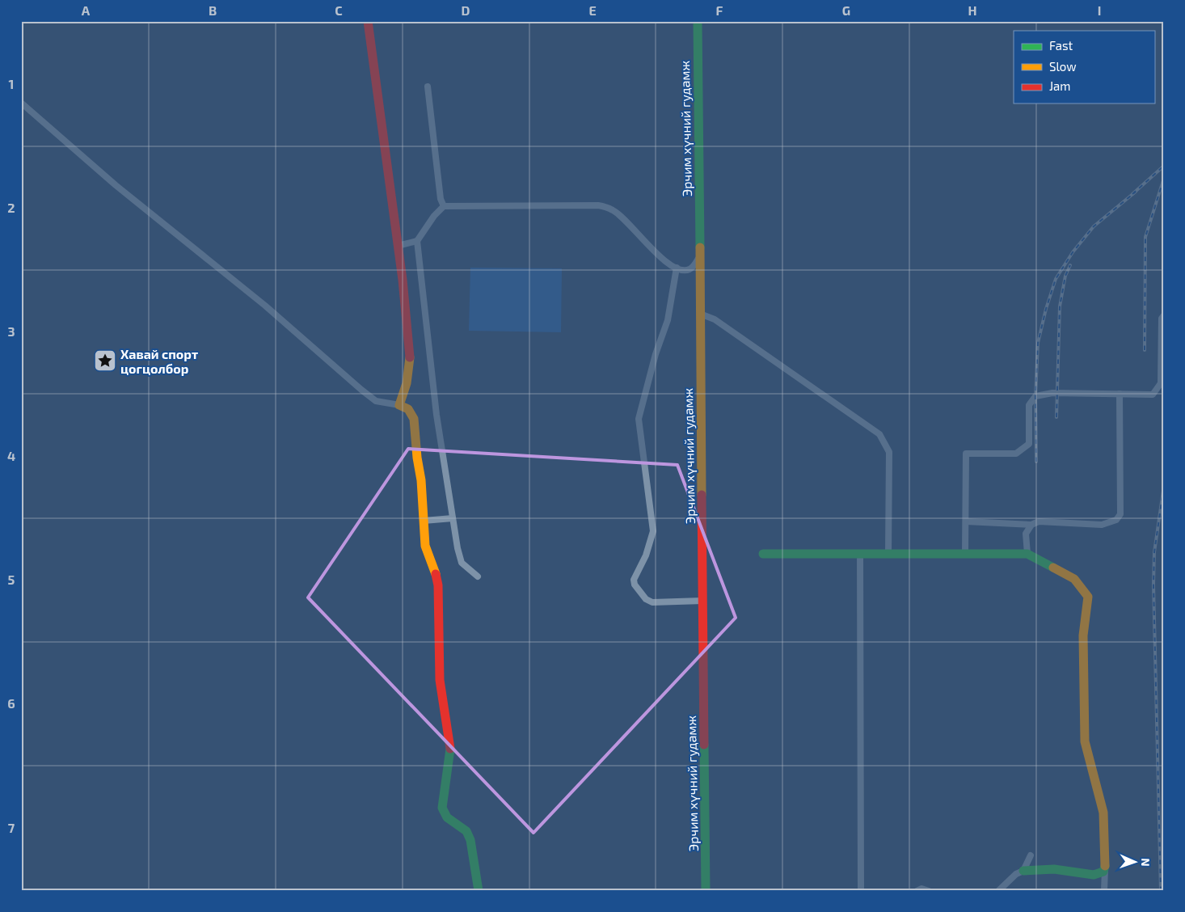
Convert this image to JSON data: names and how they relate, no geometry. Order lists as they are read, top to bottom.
{
  "streets": {
    "street": ["Эрчим хүчний гудамж"]
  },
  "places": {
    "place": ["Хавай спорт цогцолбор"]
  },
  "legend": ["Fast", "Slow", "Jam"],
  "north": "right",
  "grid": {
    "columns": [
      "A",
      "B",
      "C",
      "D",
      "E",
      "F",
      "G",
      "H",
      "I"
    ],
    "rows": [
      "1",
      "2",
      "3",
      "4",
      "5",
      "6",
      "7"
    ]
  }
}
